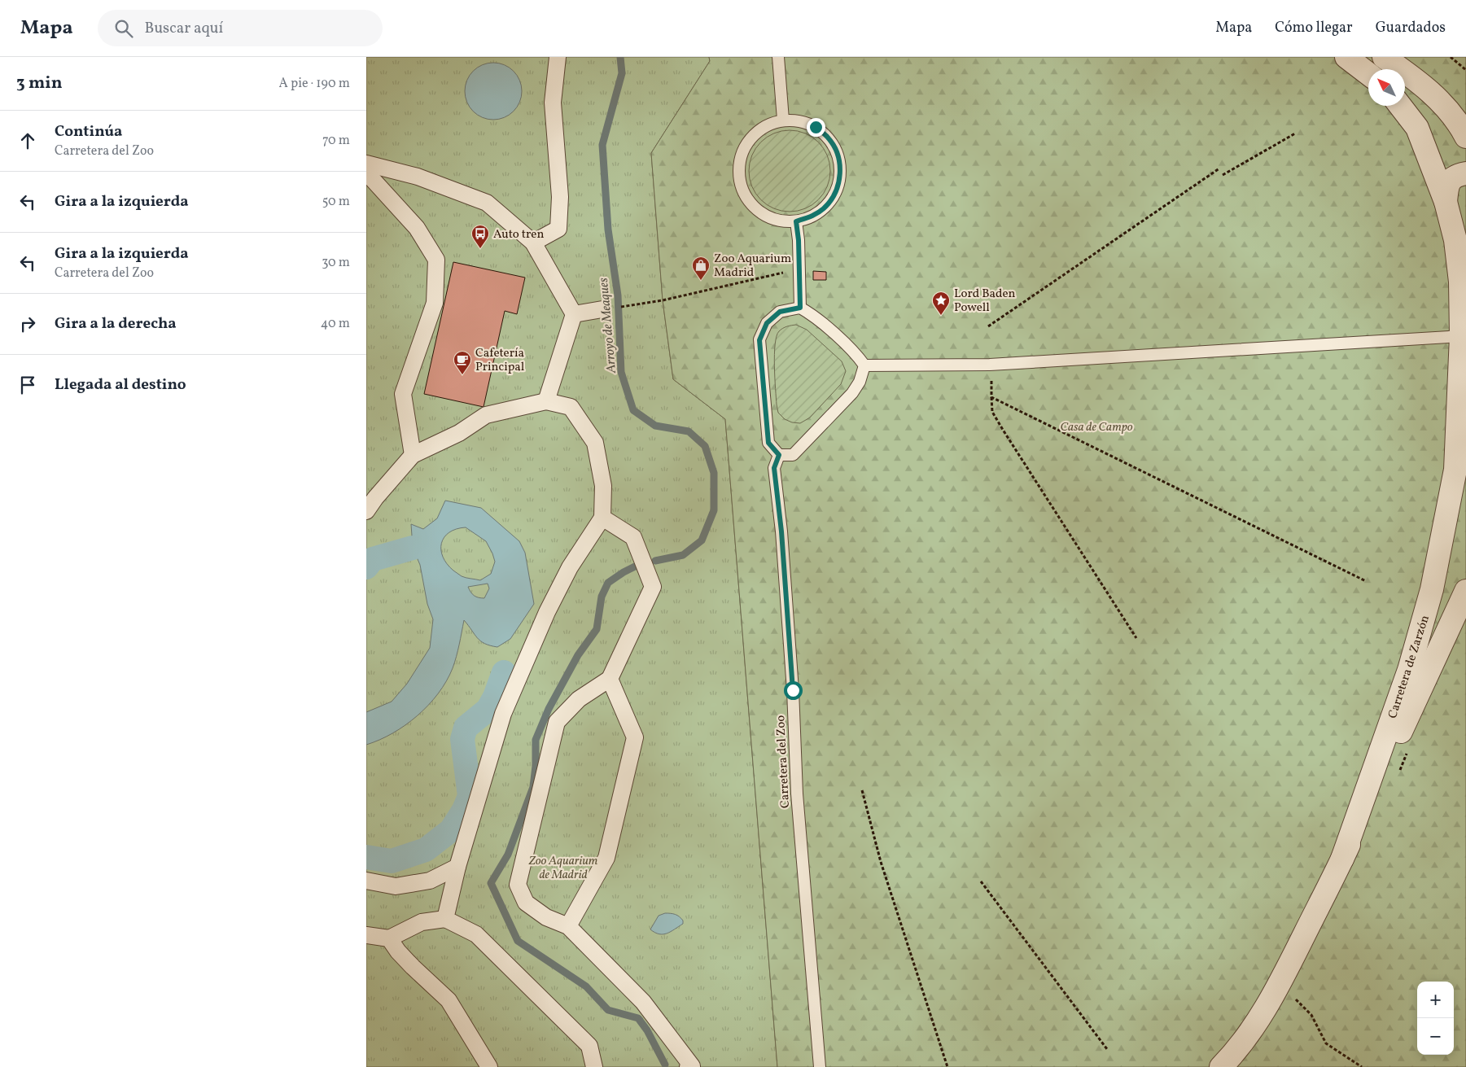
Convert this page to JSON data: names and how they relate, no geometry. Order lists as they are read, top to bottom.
{
  "streets": {
    "street": ["Carretera de Zarzón"],
    "lane": ["Carretera del Zoo"]
  },
  "water": ["Arroyo de Meaques"],
  "parks": ["Casa de Campo", "Zoo Aquarium de Madrid"],
  "places": {
    "bus stop": ["Auto tren"],
    "shop": ["Zoo Aquarium Madrid"],
    "place": ["Lord Baden Powell"],
    "cafe": ["Cafetería Principal"]
  },
  "north": "top left",
  "page": {
    "header": "Mapa",
    "search": "Buscar aquí",
    "nav": ["Mapa", "Cómo llegar", "Guardados"],
    "heading": ["3 min", "A pie · 190 m"],
    "list": [
      ["Continúa", "Carretera del Zoo", "70 m"],
      ["Gira a la izquierda", "50 m"],
      ["Gira a la izquierda", "Carretera del Zoo", "30 m"],
      ["Gira a la derecha", "40 m"],
      "Llegada al destino"
    ],
    "map_buttons": ["+", "−"]
  }
}
